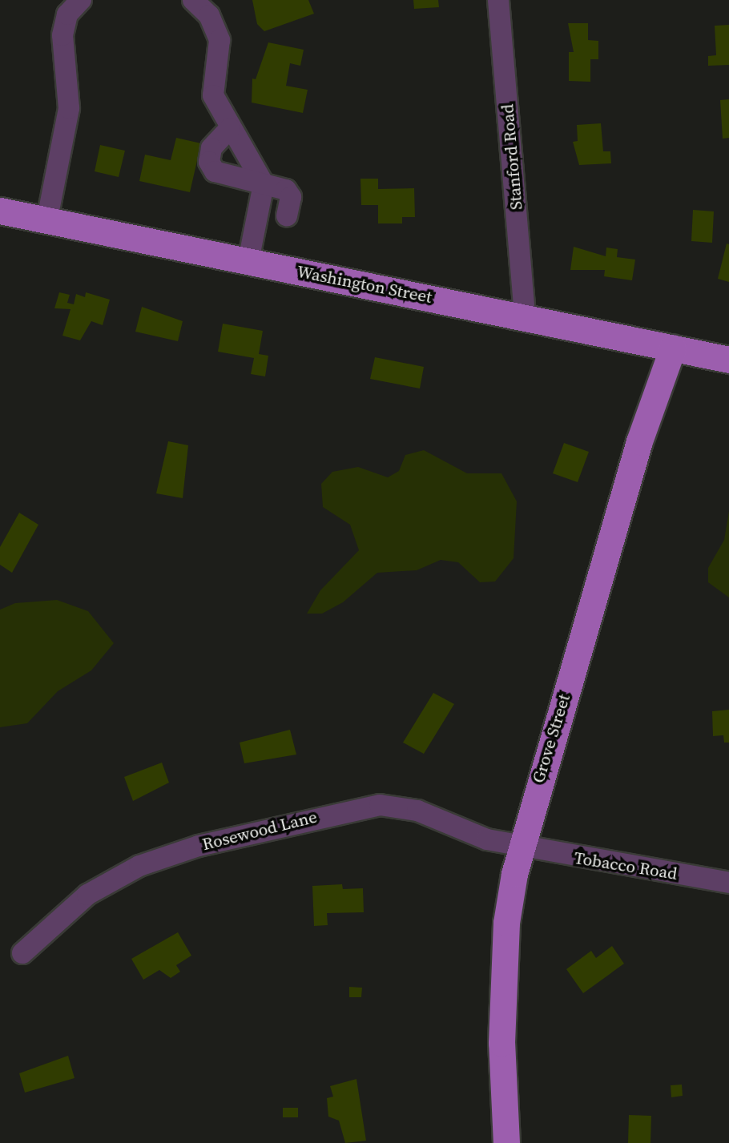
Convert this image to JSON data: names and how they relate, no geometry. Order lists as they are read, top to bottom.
{
  "streets": {
    "main road": ["Washington Street", "Grove Street"],
    "street": ["Stanford Road", "Rosewood Lane", "Tobacco Road"]
  },
  "crossings": [
    ["Stanford Road", "Washington Street"],
    ["Washington Street", "Grove Street"],
    ["Grove Street", "Rosewood Lane"],
    ["Grove Street", "Tobacco Road"],
    ["Rosewood Lane", "Tobacco Road"]
  ]
}
